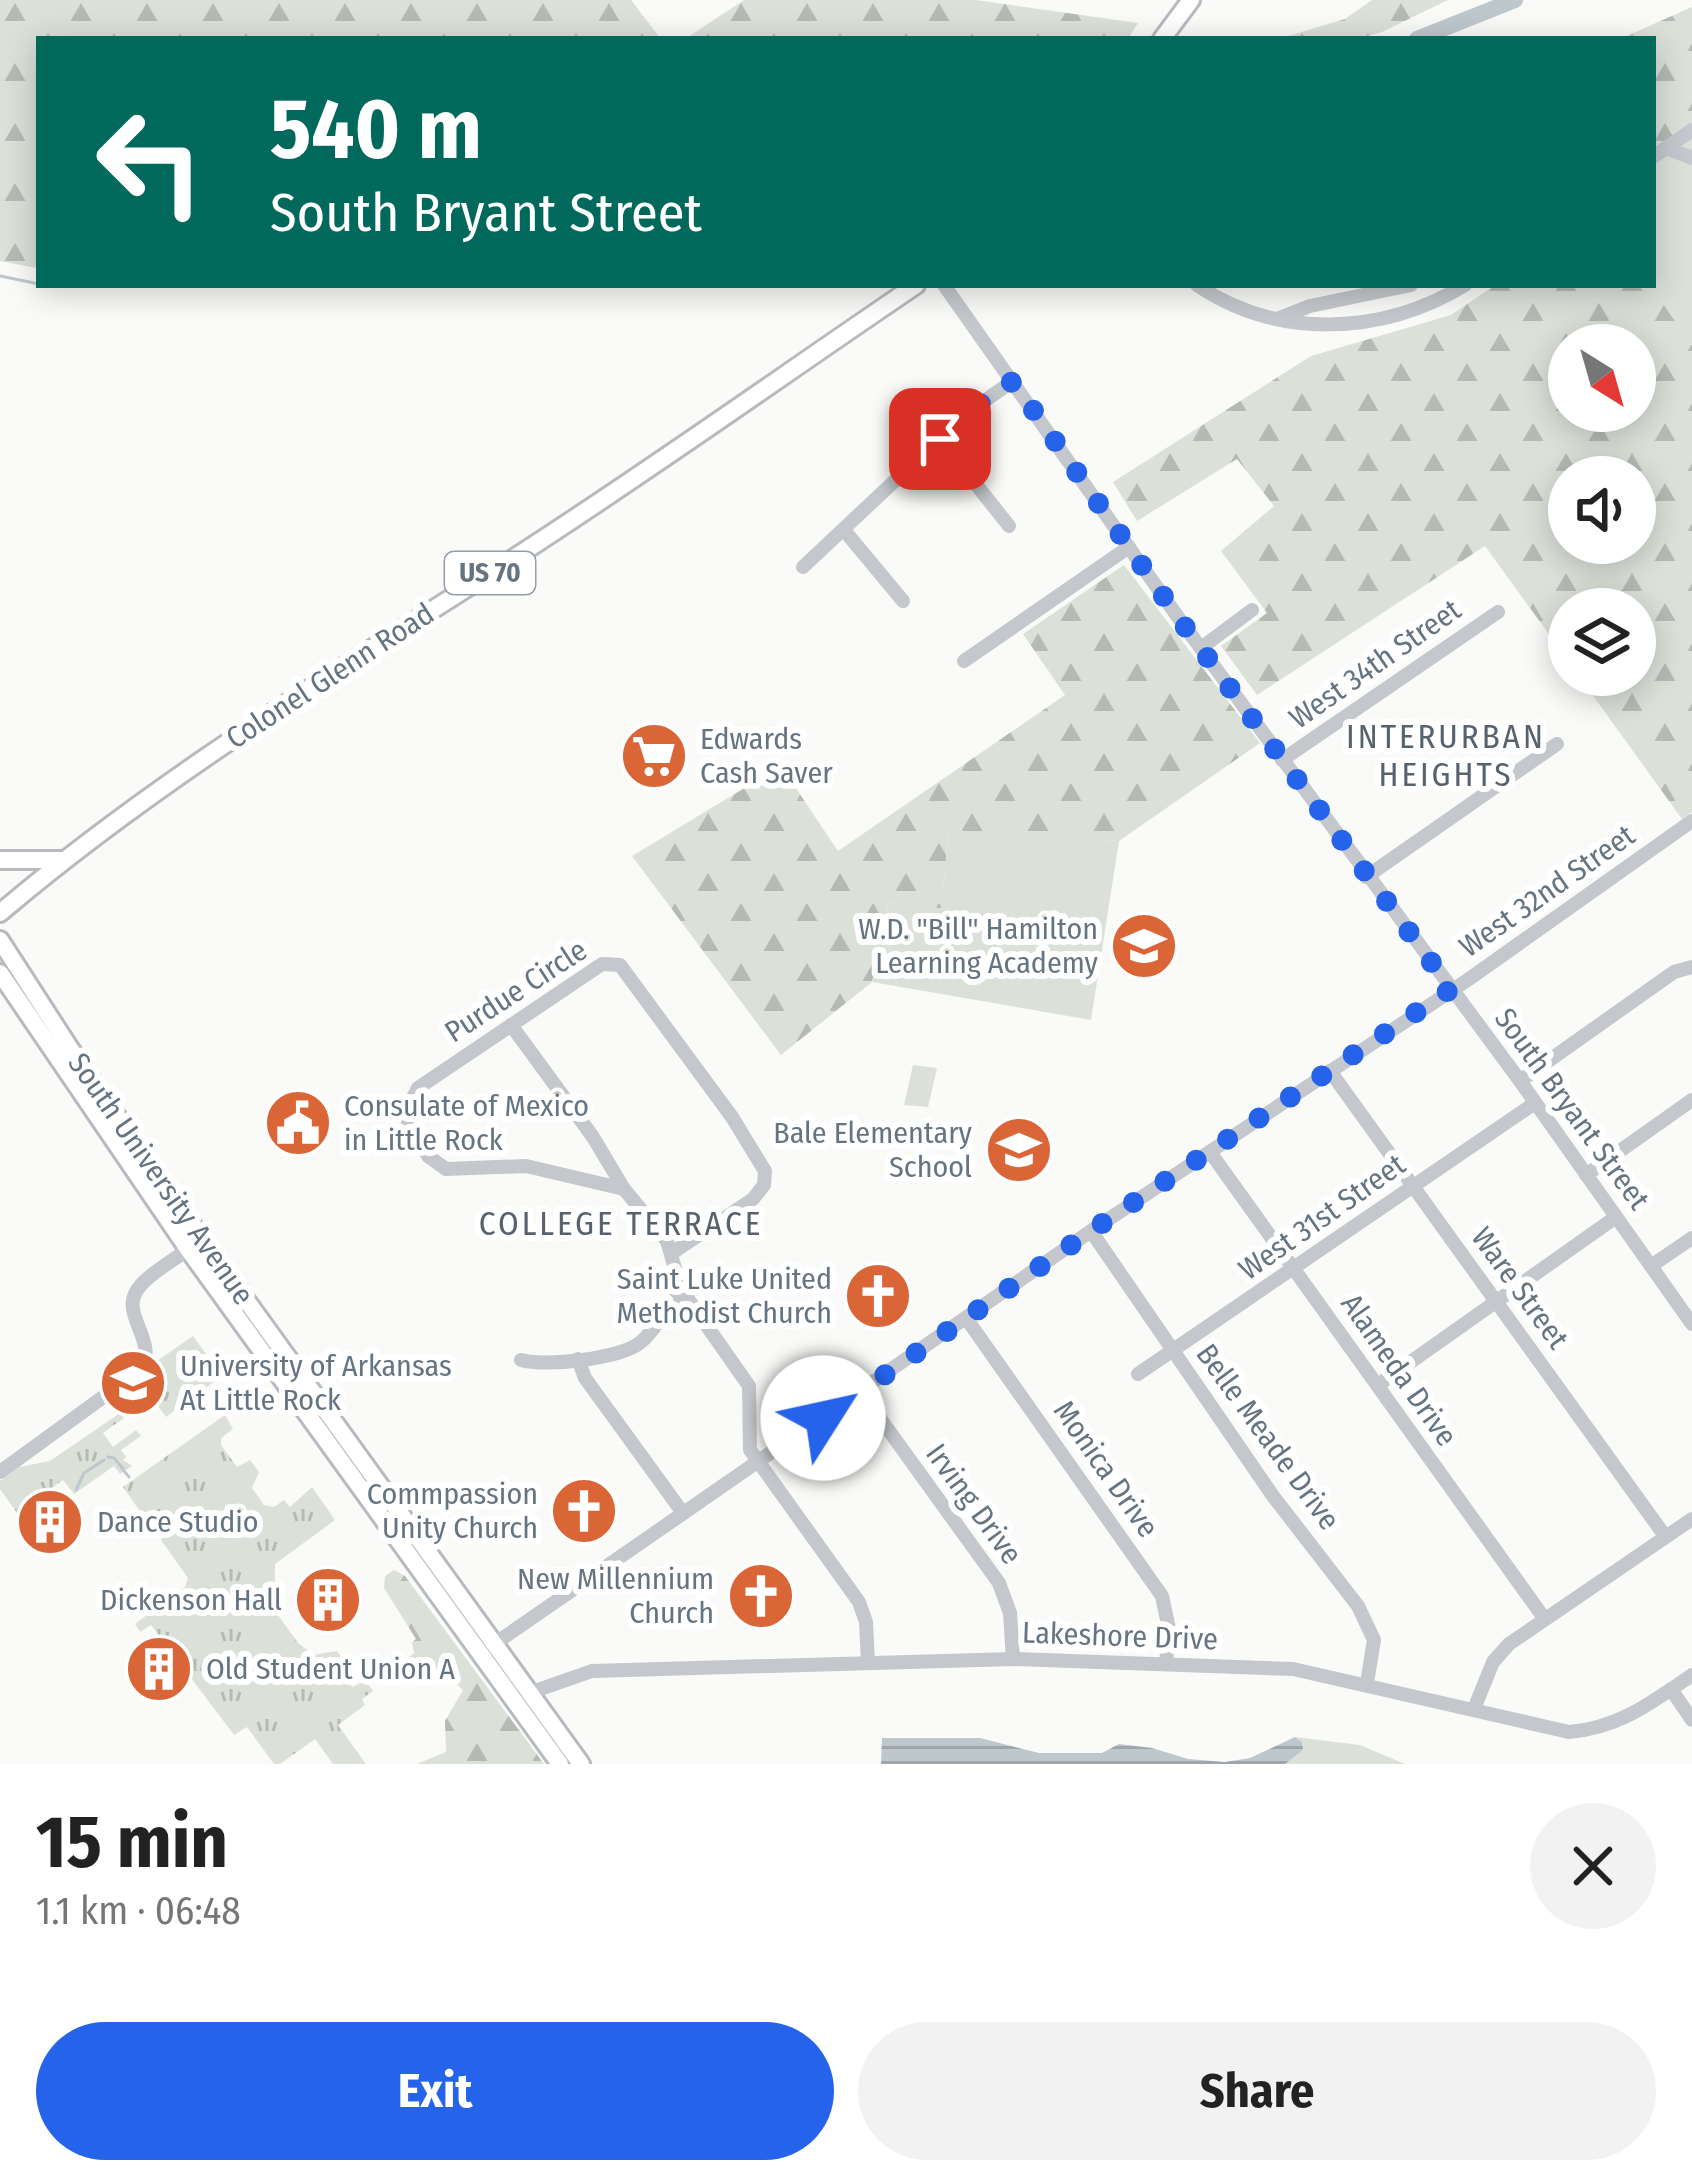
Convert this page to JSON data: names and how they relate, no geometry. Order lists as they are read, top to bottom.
{
  "streets": {
    "main road": ["US 70", "Colonel Glenn Road", "South University Avenue"],
    "street": [
      "West 34th Street",
      "West 32nd Street",
      "Purdue Circle",
      "South Bryant Street",
      "West 31st Street",
      "Ware Street",
      "Alameda Drive",
      "Belle Meade Drive",
      "Monica Drive",
      "Irving Drive",
      "Lakeshore Drive"
    ]
  },
  "crossings": [
    ["West 34th Street", "South Bryant Street"],
    ["West 32nd Street", "South Bryant Street"],
    ["West 32nd Street", "South University Avenue"],
    ["West 32nd Street", "Ware Street"],
    ["West 32nd Street", "Alameda Drive"],
    ["West 32nd Street", "Belle Meade Drive"],
    ["West 32nd Street", "Monica Drive"],
    ["West 32nd Street", "Irving Drive"],
    ["South Bryant Street", "West 31st Street"],
    ["South University Avenue", "Lakeshore Drive"],
    ["West 31st Street", "Ware Street"],
    ["West 31st Street", "Alameda Drive"],
    ["West 31st Street", "Belle Meade Drive"],
    ["Belle Meade Drive", "Lakeshore Drive"],
    ["Monica Drive", "Lakeshore Drive"],
    ["Irving Drive", "Lakeshore Drive"]
  ],
  "districts": ["INTERURBAN HEIGHTS", "COLLEGE TERRACE"],
  "places": {
    "supermarket": ["Edwards Cash Saver"],
    "school or university": ["W.D. \"Bill\" Hamilton Learning Academy", "Bale Elementary School", "University of Arkansas At Little Rock"],
    "public building": ["Consulate of Mexico in Little Rock"],
    "church": ["Saint Luke United Methodist Church", "Commpassion Unity Church", "New Millennium Church"],
    "building": ["Dance Studio", "Dickenson Hall", "Old Student Union A"]
  },
  "north": "bottom right",
  "page": {
    "turn": ["540 m", "South Bryant Street"],
    "heading": ["15 min", "1.1 km · 06:48"],
    "buttons": ["Exit", "Share"]
  }
}
